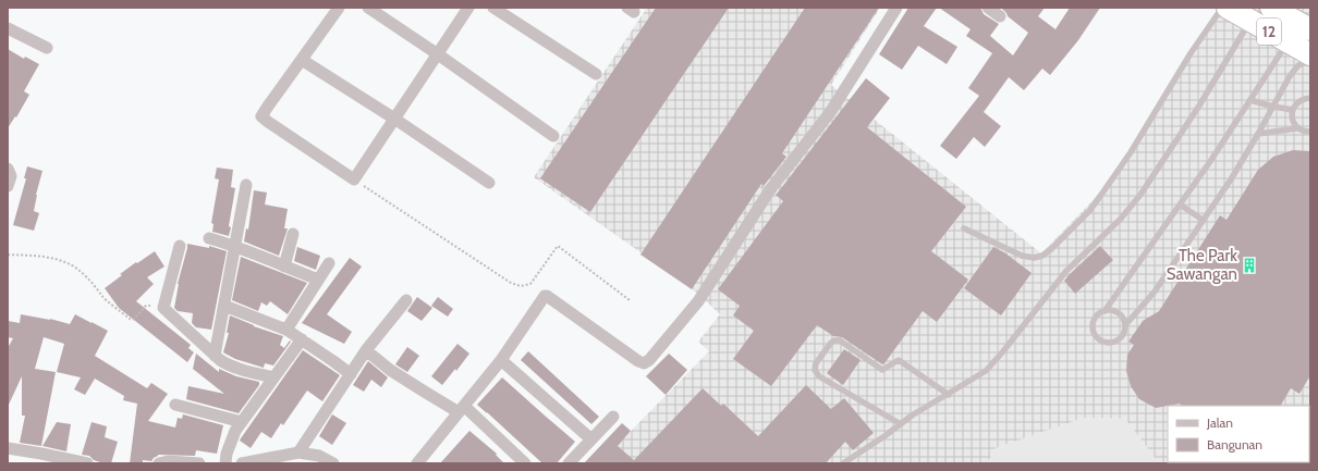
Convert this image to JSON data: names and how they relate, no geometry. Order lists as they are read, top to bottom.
{
  "streets": {
    "highway": ["12"]
  },
  "places": {
    "building": ["The Park Sawangan"]
  },
  "legend": ["Jalan", "Bangunan"]
}
